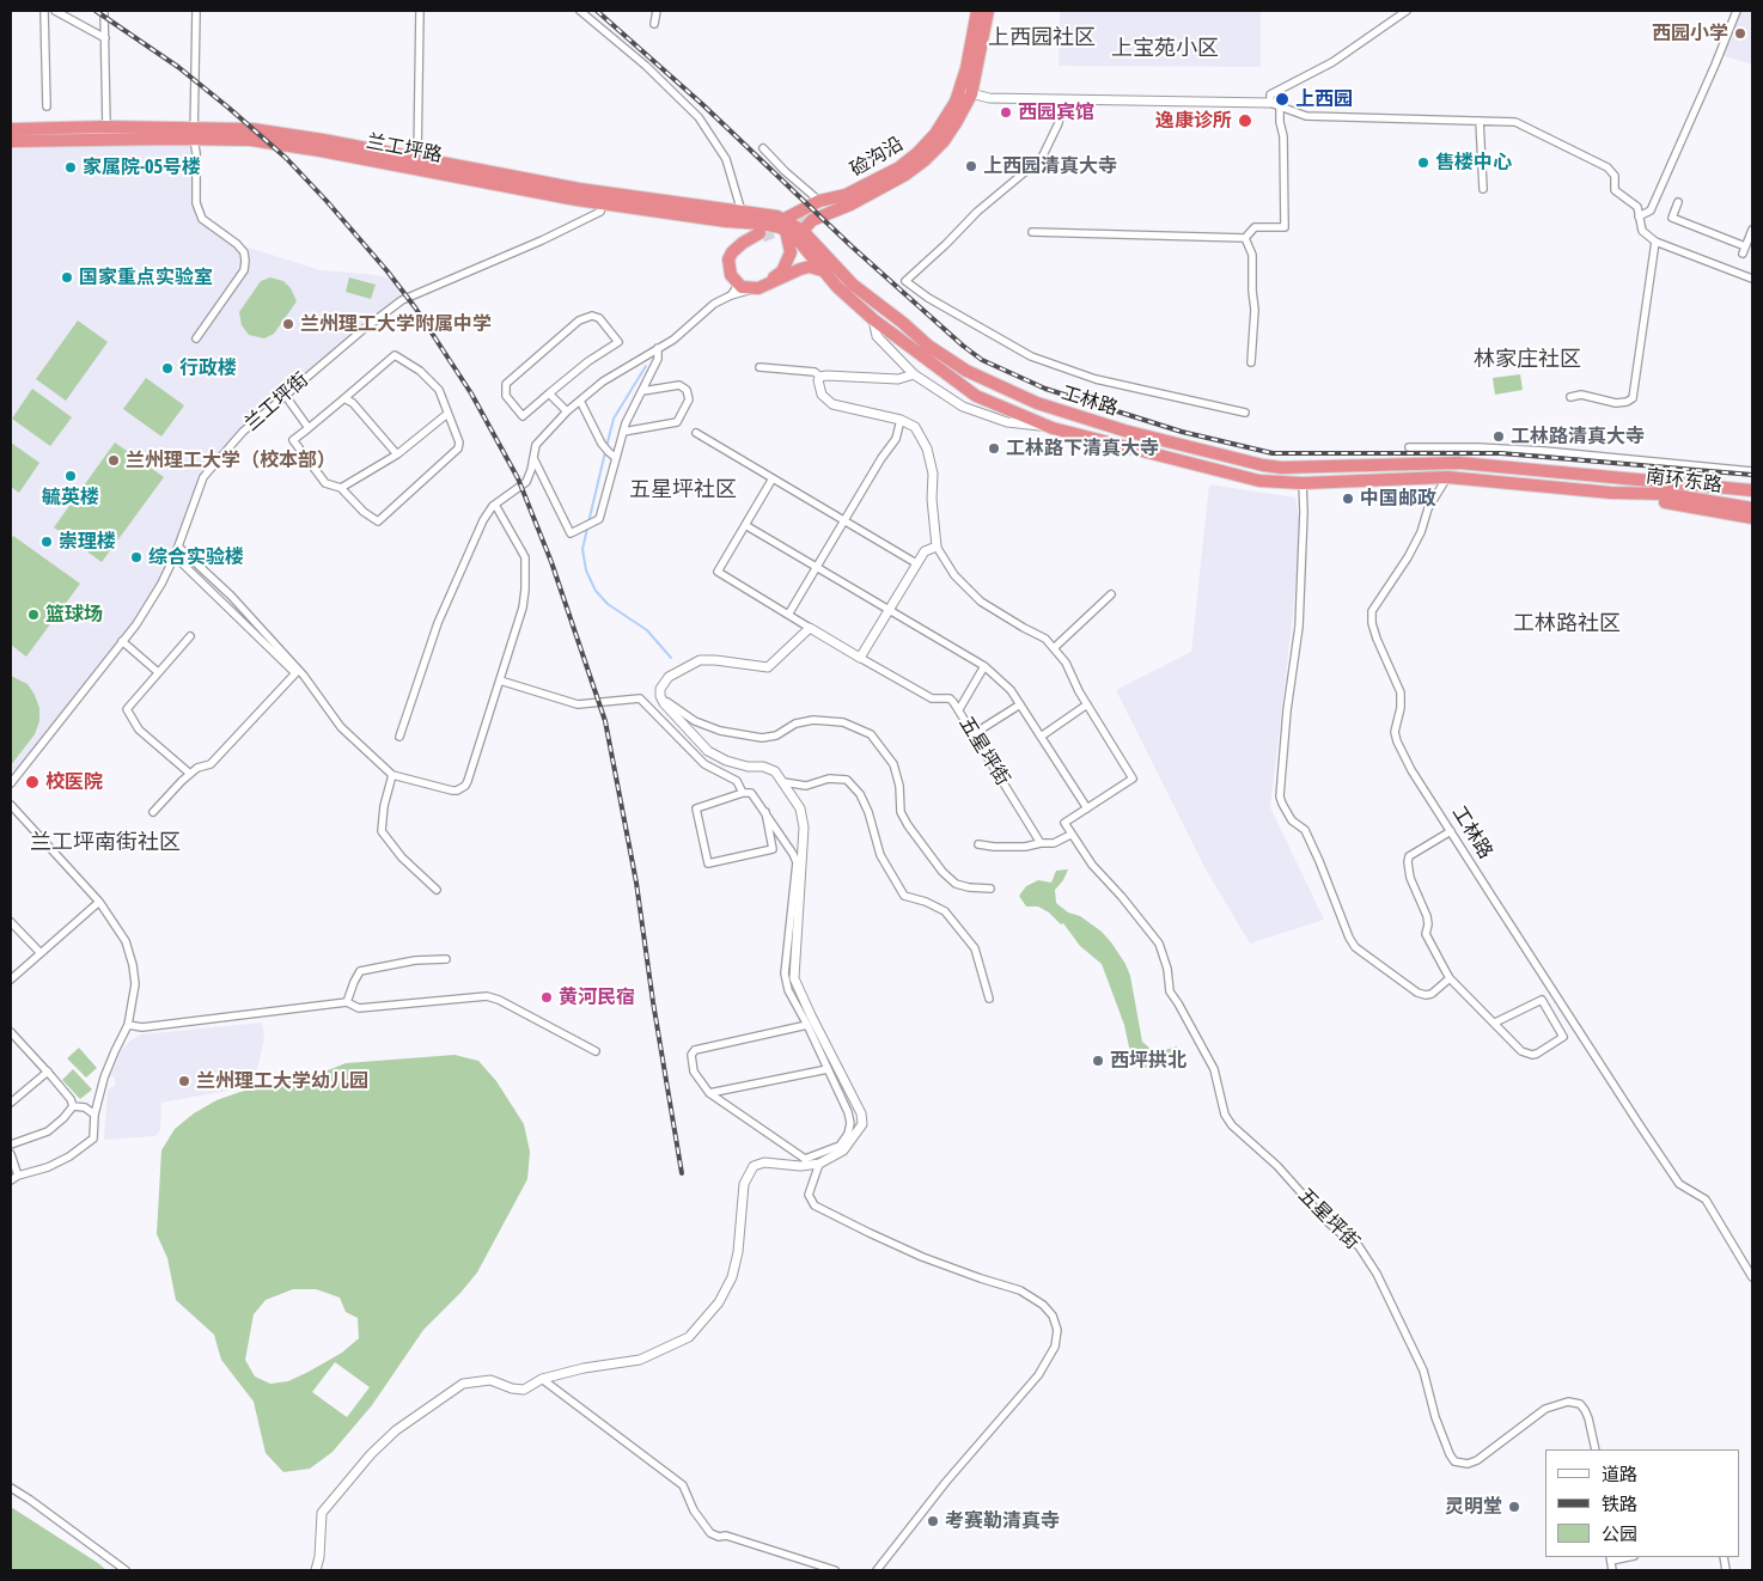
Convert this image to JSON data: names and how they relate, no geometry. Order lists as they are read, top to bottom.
{
  "streets": {
    "highway": [
      "兰工坪路",
      "硷沟沿",
      "工林路",
      "南环东路"
    ],
    "street": ["兰工坪街", "五星坪街"]
  },
  "crossings": [
    ["兰工坪路", "工林路"],
    ["兰工坪路", "兰工坪街"],
    ["工林路", "南环东路"]
  ],
  "districts": [
    "上西园社区",
    "上宝苑小区",
    "林家庄社区",
    "五星坪社区",
    "工林路社区",
    "兰工坪南街社区"
  ],
  "places": [
    "西园小学",
    "上西园",
    "西园宾馆",
    "逸康诊所",
    "售楼中心",
    "上西园清真大寺",
    "家属院-05号楼",
    "国家重点实验室",
    "兰州理工大学附属中学",
    "行政楼",
    "工林路清真大寺",
    "工林路下清真大寺",
    "兰州理工大学（校本部）",
    "毓英楼",
    "中国邮政",
    "崇理楼",
    "综合实验楼",
    "篮球场",
    "校医院",
    "黄河民宿",
    "西坪拱北",
    "兰州理工大学幼儿园",
    "灵明堂",
    "考赛勒清真寺"
  ],
  "legend": ["道路", "铁路", "公园"]
}
